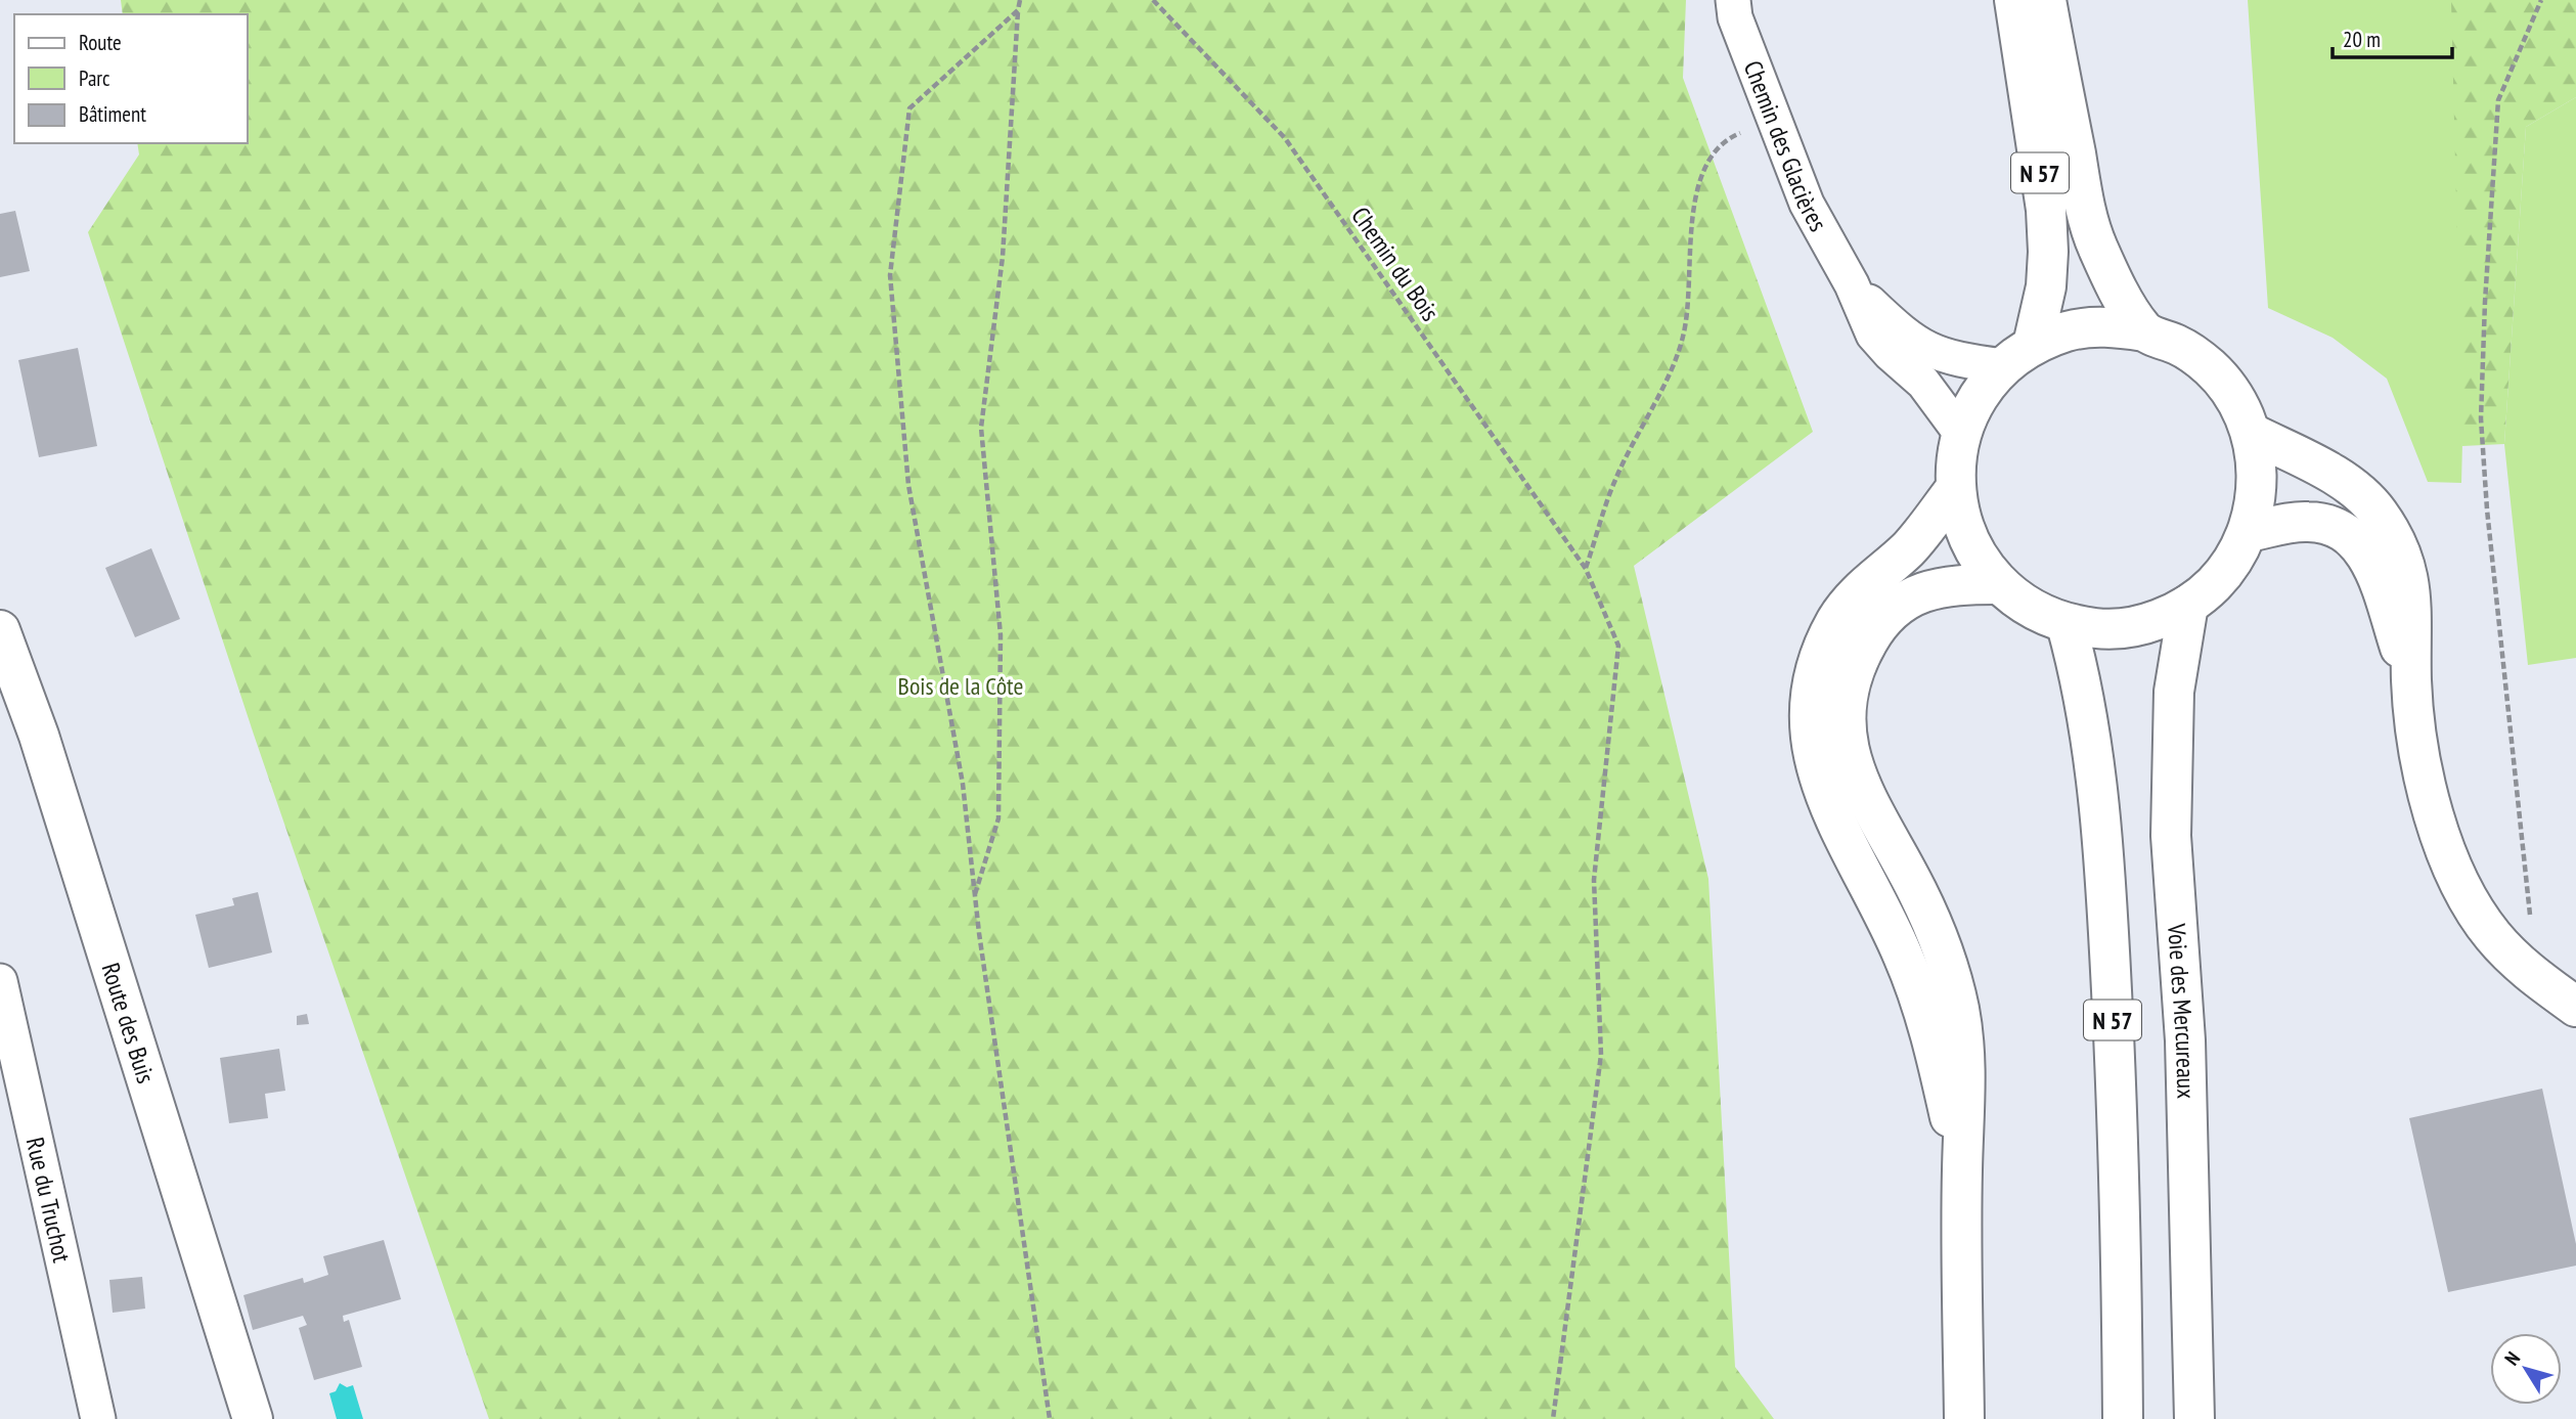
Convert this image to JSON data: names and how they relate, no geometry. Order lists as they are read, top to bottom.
{
  "streets": {
    "main road": ["N 57", "Voie des Mercureaux", "Route des Buis"],
    "street": ["Chemin des Glacières", "Rue du Truchot"],
    "path": ["Chemin du Bois"]
  },
  "crossings": [
    ["Chemin des Glacières", "N 57"]
  ],
  "parks": ["Bois de la Côte"],
  "legend": ["Route", "Parc", "Bâtiment"],
  "scale_bar": "20 m",
  "north": "top left"
}
